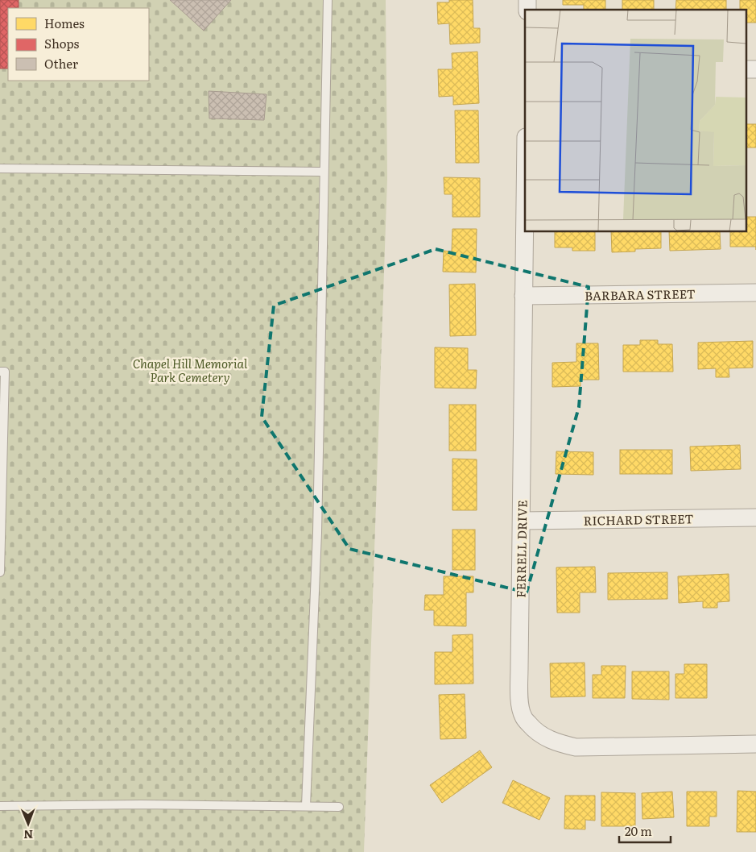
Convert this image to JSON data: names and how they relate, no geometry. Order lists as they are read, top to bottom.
{
  "streets": {
    "street": ["BARBARA STREET", "RICHARD STREET", "FERRELL DRIVE"]
  },
  "crossings": [
    ["BARBARA STREET", "FERRELL DRIVE"],
    ["RICHARD STREET", "FERRELL DRIVE"]
  ],
  "parks": ["Chapel Hill Memorial Park Cemetery"],
  "legend": ["Homes", "Shops", "Other"],
  "scale_bar": "20 m",
  "north": "bottom"
}
